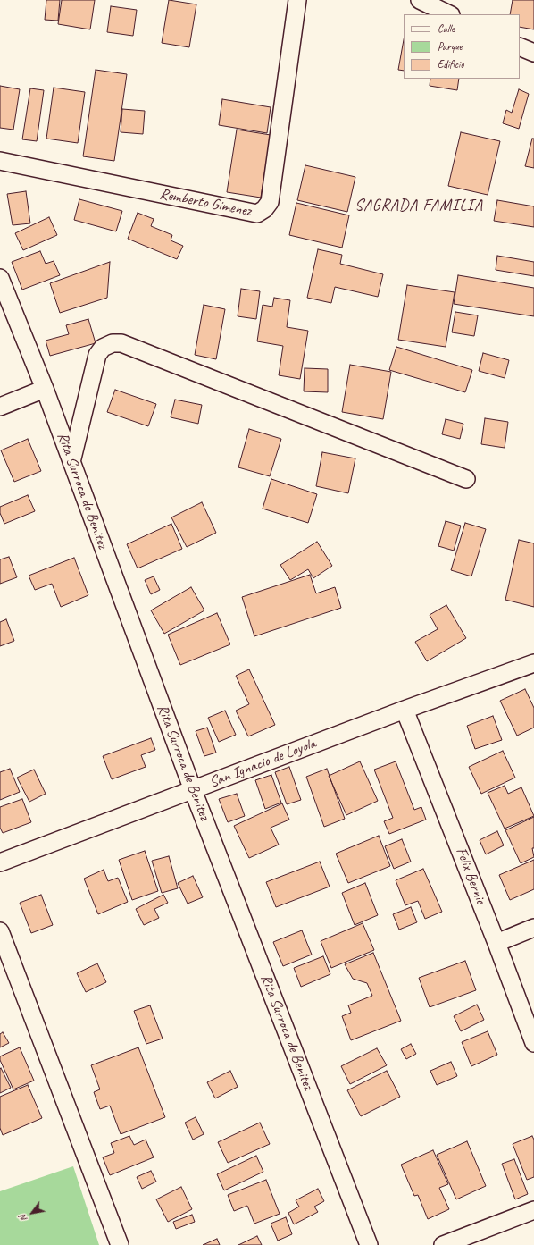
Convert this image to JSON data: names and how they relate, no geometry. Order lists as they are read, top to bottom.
{
  "streets": {
    "street": [
      "Remberto Gimenez",
      "Rita Surroca de Benitez",
      "San Ignacio de Loyola",
      "Felix Bernie"
    ]
  },
  "crossings": [
    ["Rita Surroca de Benitez", "San Ignacio de Loyola"],
    ["San Ignacio de Loyola", "Felix Bernie"]
  ],
  "districts": ["SAGRADA FAMILIA"],
  "legend": ["Calle", "Parque", "Edificio"],
  "north": "bottom left"
}
